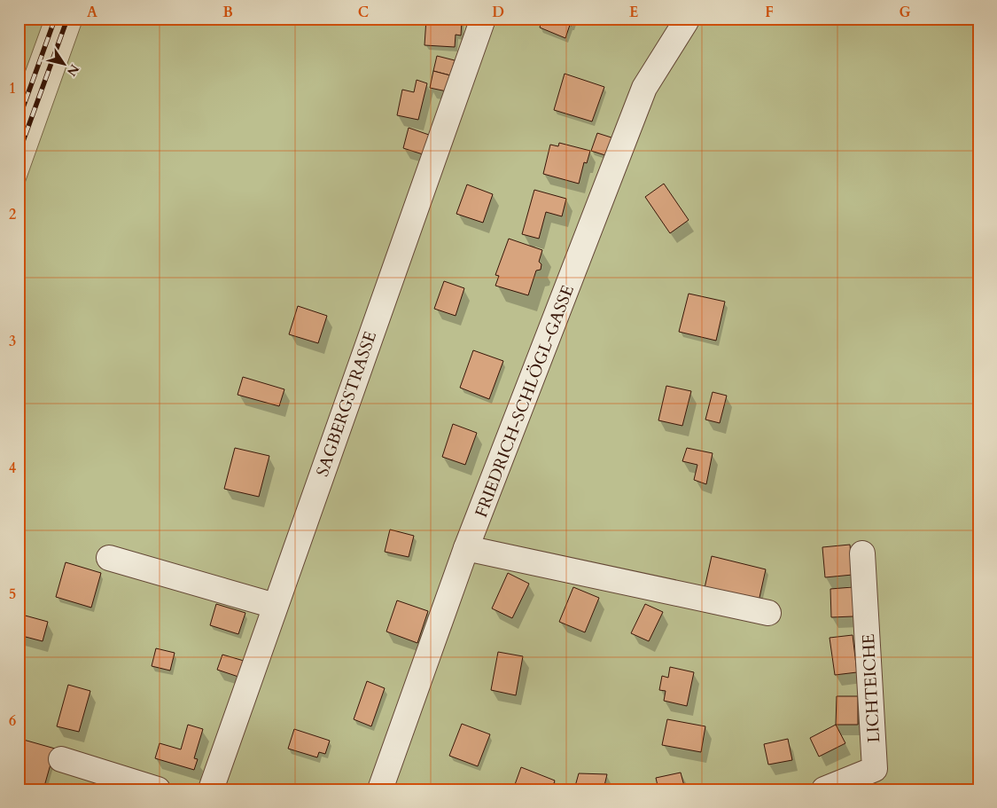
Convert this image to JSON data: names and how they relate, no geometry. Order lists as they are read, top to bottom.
{
  "streets": {
    "street": ["FRIEDRICH-SCHLÖGL-GASSE", "SAGBERGSTRASSE", "LICHTEICHE"]
  },
  "north": "bottom right",
  "grid": {
    "columns": [
      "A",
      "B",
      "C",
      "D",
      "E",
      "F",
      "G"
    ],
    "rows": [
      "1",
      "2",
      "3",
      "4",
      "5",
      "6"
    ]
  }
}
